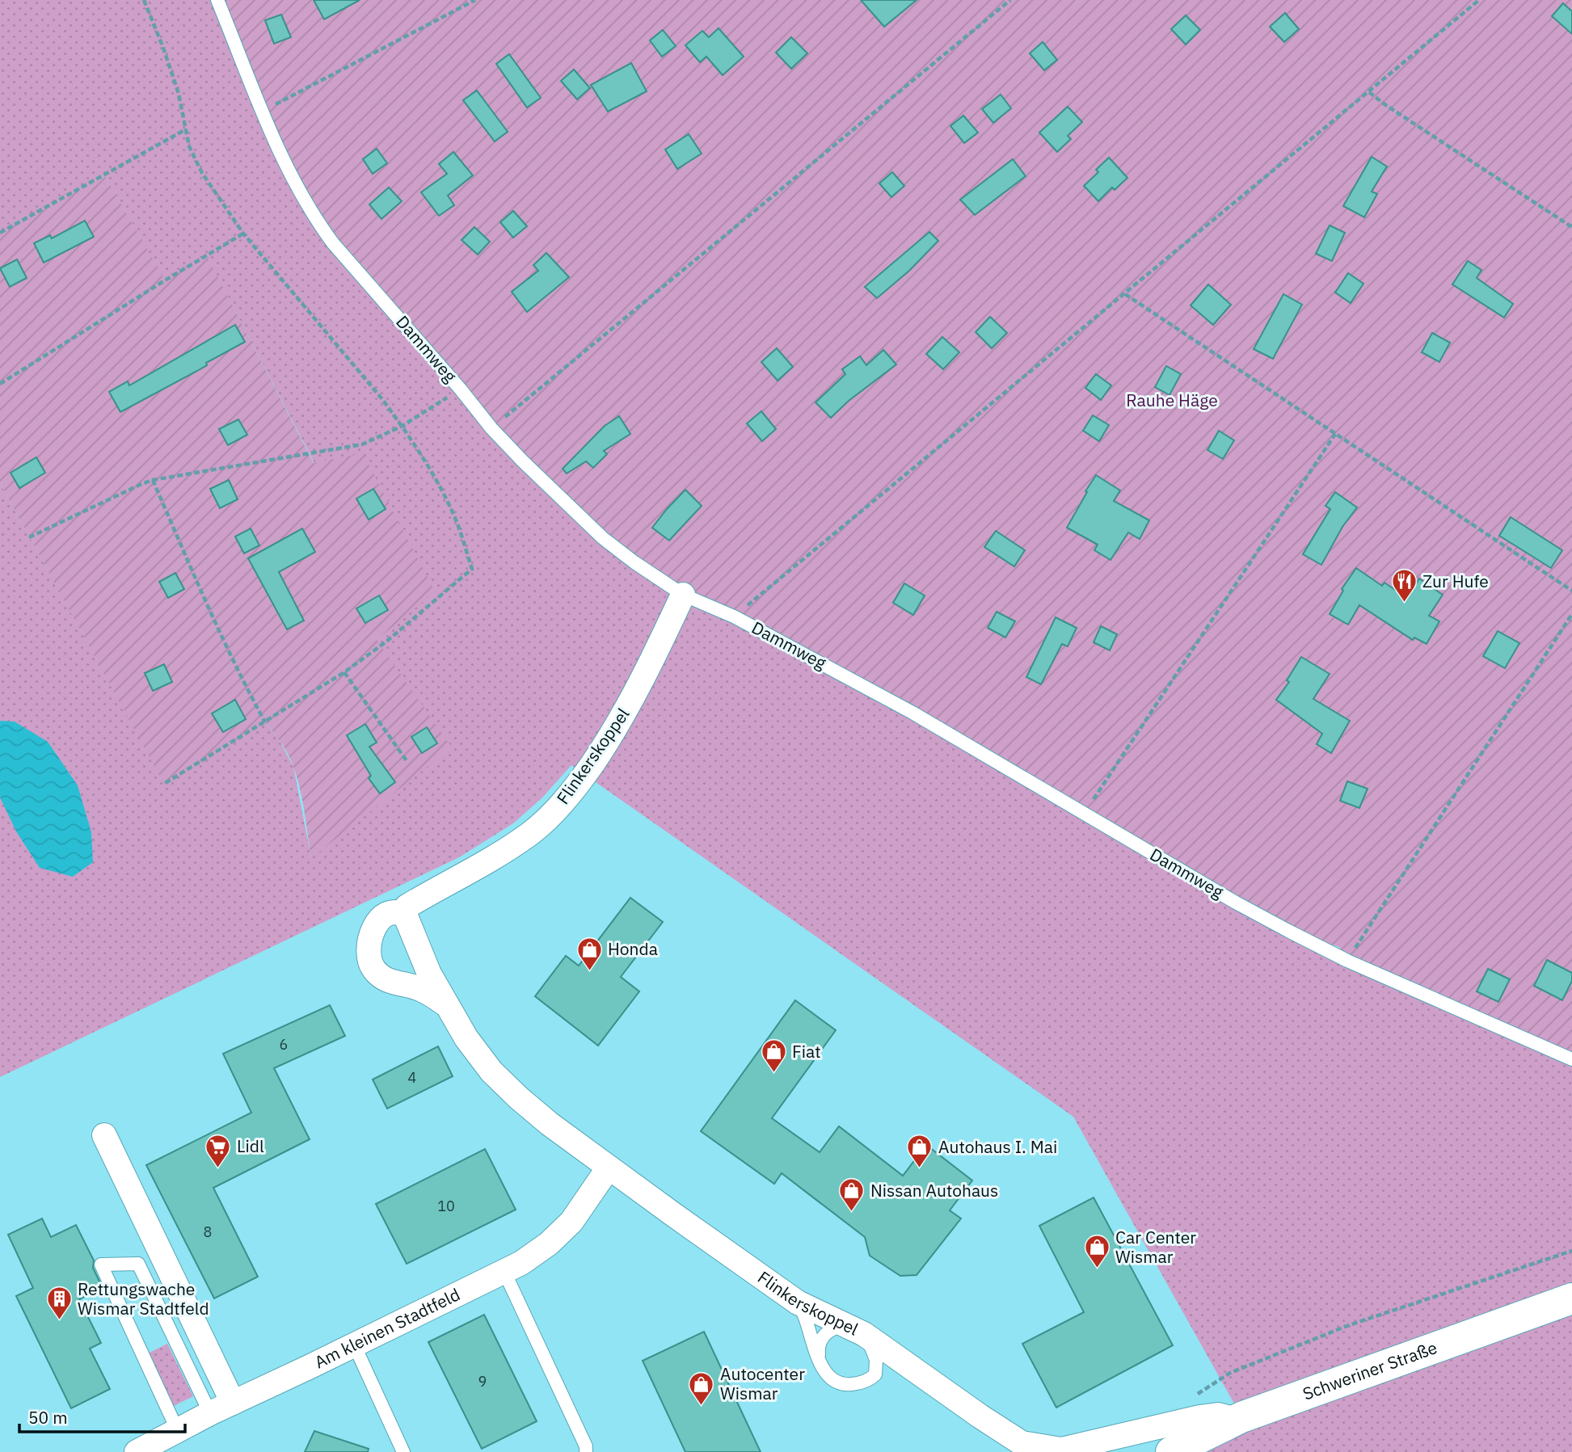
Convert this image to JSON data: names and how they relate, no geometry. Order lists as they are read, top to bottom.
{
  "streets": {
    "main road": ["Schweriner Straße"],
    "street": ["Flinkerskoppel", "Am kleinen Stadtfeld"],
    "lane": ["Dammweg"]
  },
  "crossings": [
    ["Dammweg", "Flinkerskoppel"],
    ["Flinkerskoppel", "Am kleinen Stadtfeld"],
    ["Flinkerskoppel", "Schweriner Straße"]
  ],
  "parks": ["Rauhe Häge"],
  "places": {
    "restaurant": ["Zur Hufe"],
    "shop": [
      "Honda",
      "Fiat",
      "Autohaus I. Mai",
      "Nissan Autohaus",
      "Car Center Wismar",
      "Autocenter Wismar"
    ],
    "supermarket": ["Lidl"],
    "building": ["Rettungswache Wismar Stadtfeld"]
  },
  "house_numbers": [
    "6",
    "4",
    "10",
    "8",
    "9"
  ],
  "scale_bar": "50 m"
}
